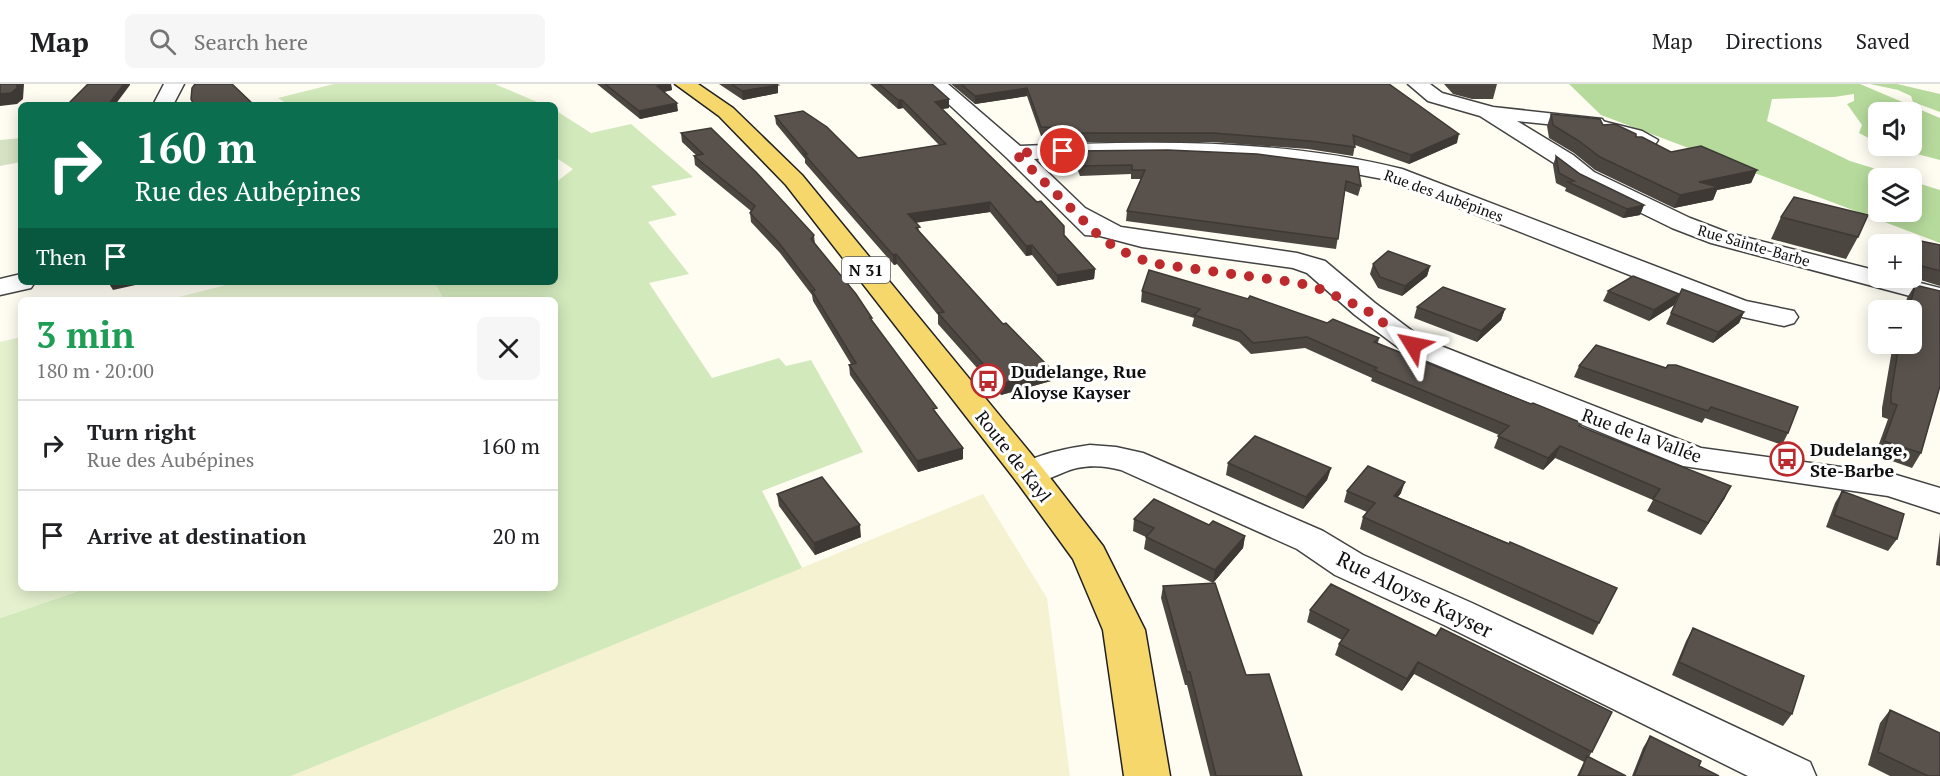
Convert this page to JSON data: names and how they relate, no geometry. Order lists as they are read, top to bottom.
{
  "streets": {
    "main road": ["N 31", "Route de Kayl"],
    "street": [
      "Rue des Aubépines",
      "Rue Sainte-Barbe",
      "Rue de la Vallée",
      "Rue Aloyse Kayser"
    ]
  },
  "crossings": [
    ["Rue des Aubépines", "Rue de la Vallée"],
    ["Route de Kayl", "Rue Aloyse Kayser"]
  ],
  "places": {
    "bus stop": ["Dudelange, Rue Aloyse Kayser", "Dudelange, Ste-Barbe"]
  },
  "page": {
    "header": "Map",
    "search": "Search here",
    "nav": ["Map", "Directions", "Saved"],
    "map_buttons": ["+", "−"],
    "turn": ["160 m", "Rue des Aubépines"],
    "then": "Then",
    "heading": ["3 min", "180 m · 20:00"],
    "list": [
      {
        "name": "Turn right",
        "note": "Rue des Aubépines",
        "value": "160 m"
      },
      {
        "name": "Arrive at destination",
        "value": "20 m"
      }
    ]
  }
}
